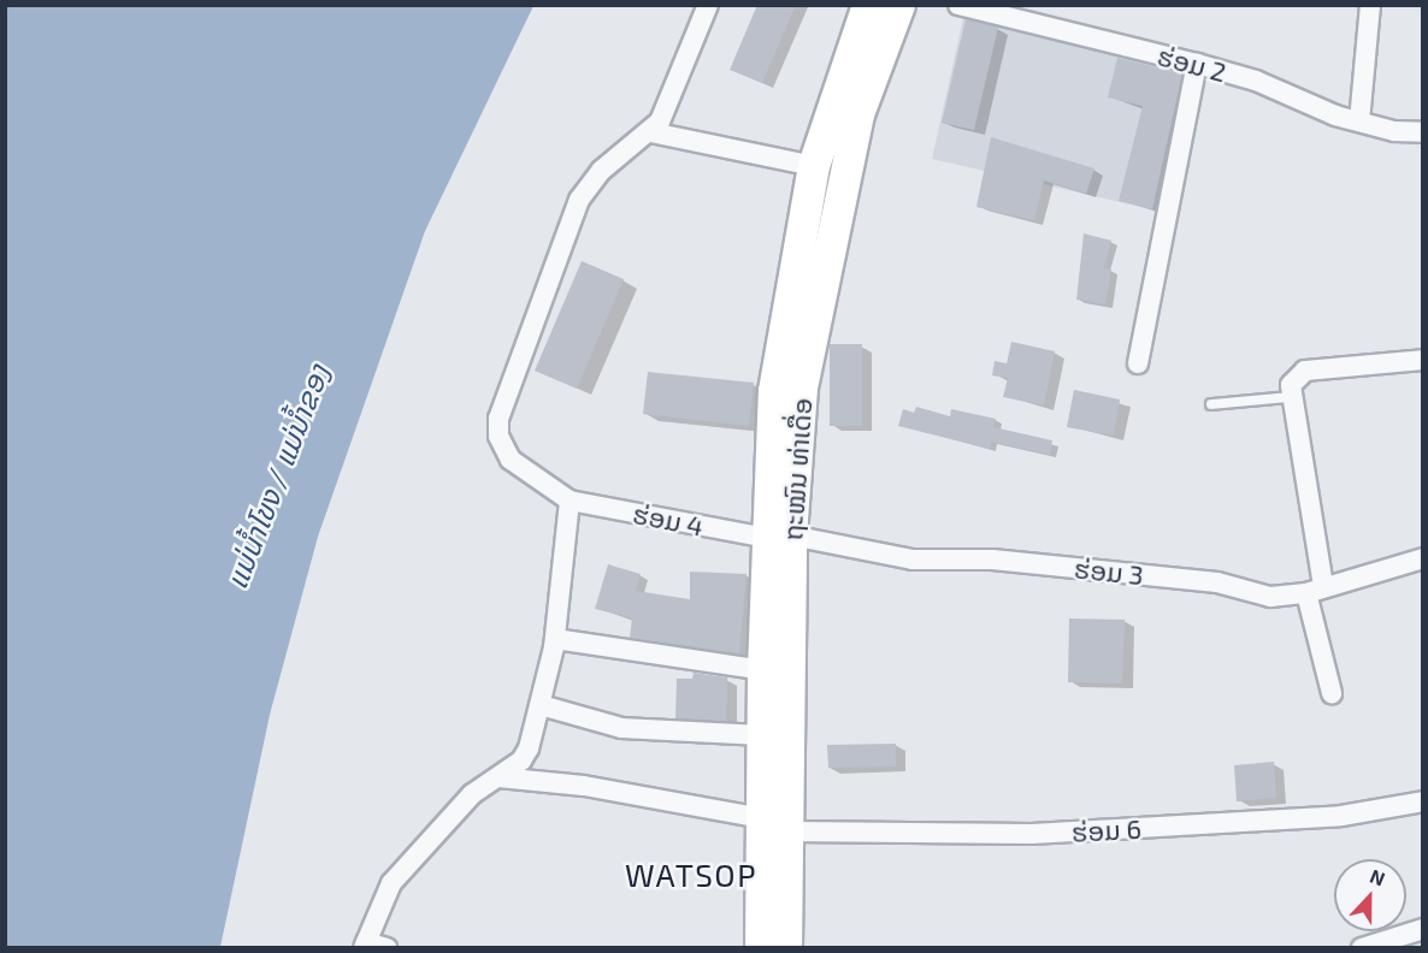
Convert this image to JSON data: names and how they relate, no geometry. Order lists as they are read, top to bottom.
{
  "streets": {
    "main road": ["ຖະໝົນ ທ່າເດື່ອ"],
    "street": [
      "ຮ່ອມ 2",
      "ຮ່ອມ 4",
      "ຮ່ອມ 3",
      "ຮ່ອມ 6"
    ]
  },
  "crossings": [
    ["ຖະໝົນ ທ່າເດື່ອ", "ຮ່ອມ 4"],
    ["ຖະໝົນ ທ່າເດື່ອ", "ຮ່ອມ 3"],
    ["ຖະໝົນ ທ່າເດື່ອ", "ຮ່ອມ 6"],
    ["ຮ່ອມ 4", "ຮ່ອມ 3"]
  ],
  "districts": ["WATSOP"],
  "water": ["แม่น้ำโขง / ແມ່ນ້ຳຂອງ"],
  "north": "top"
}
